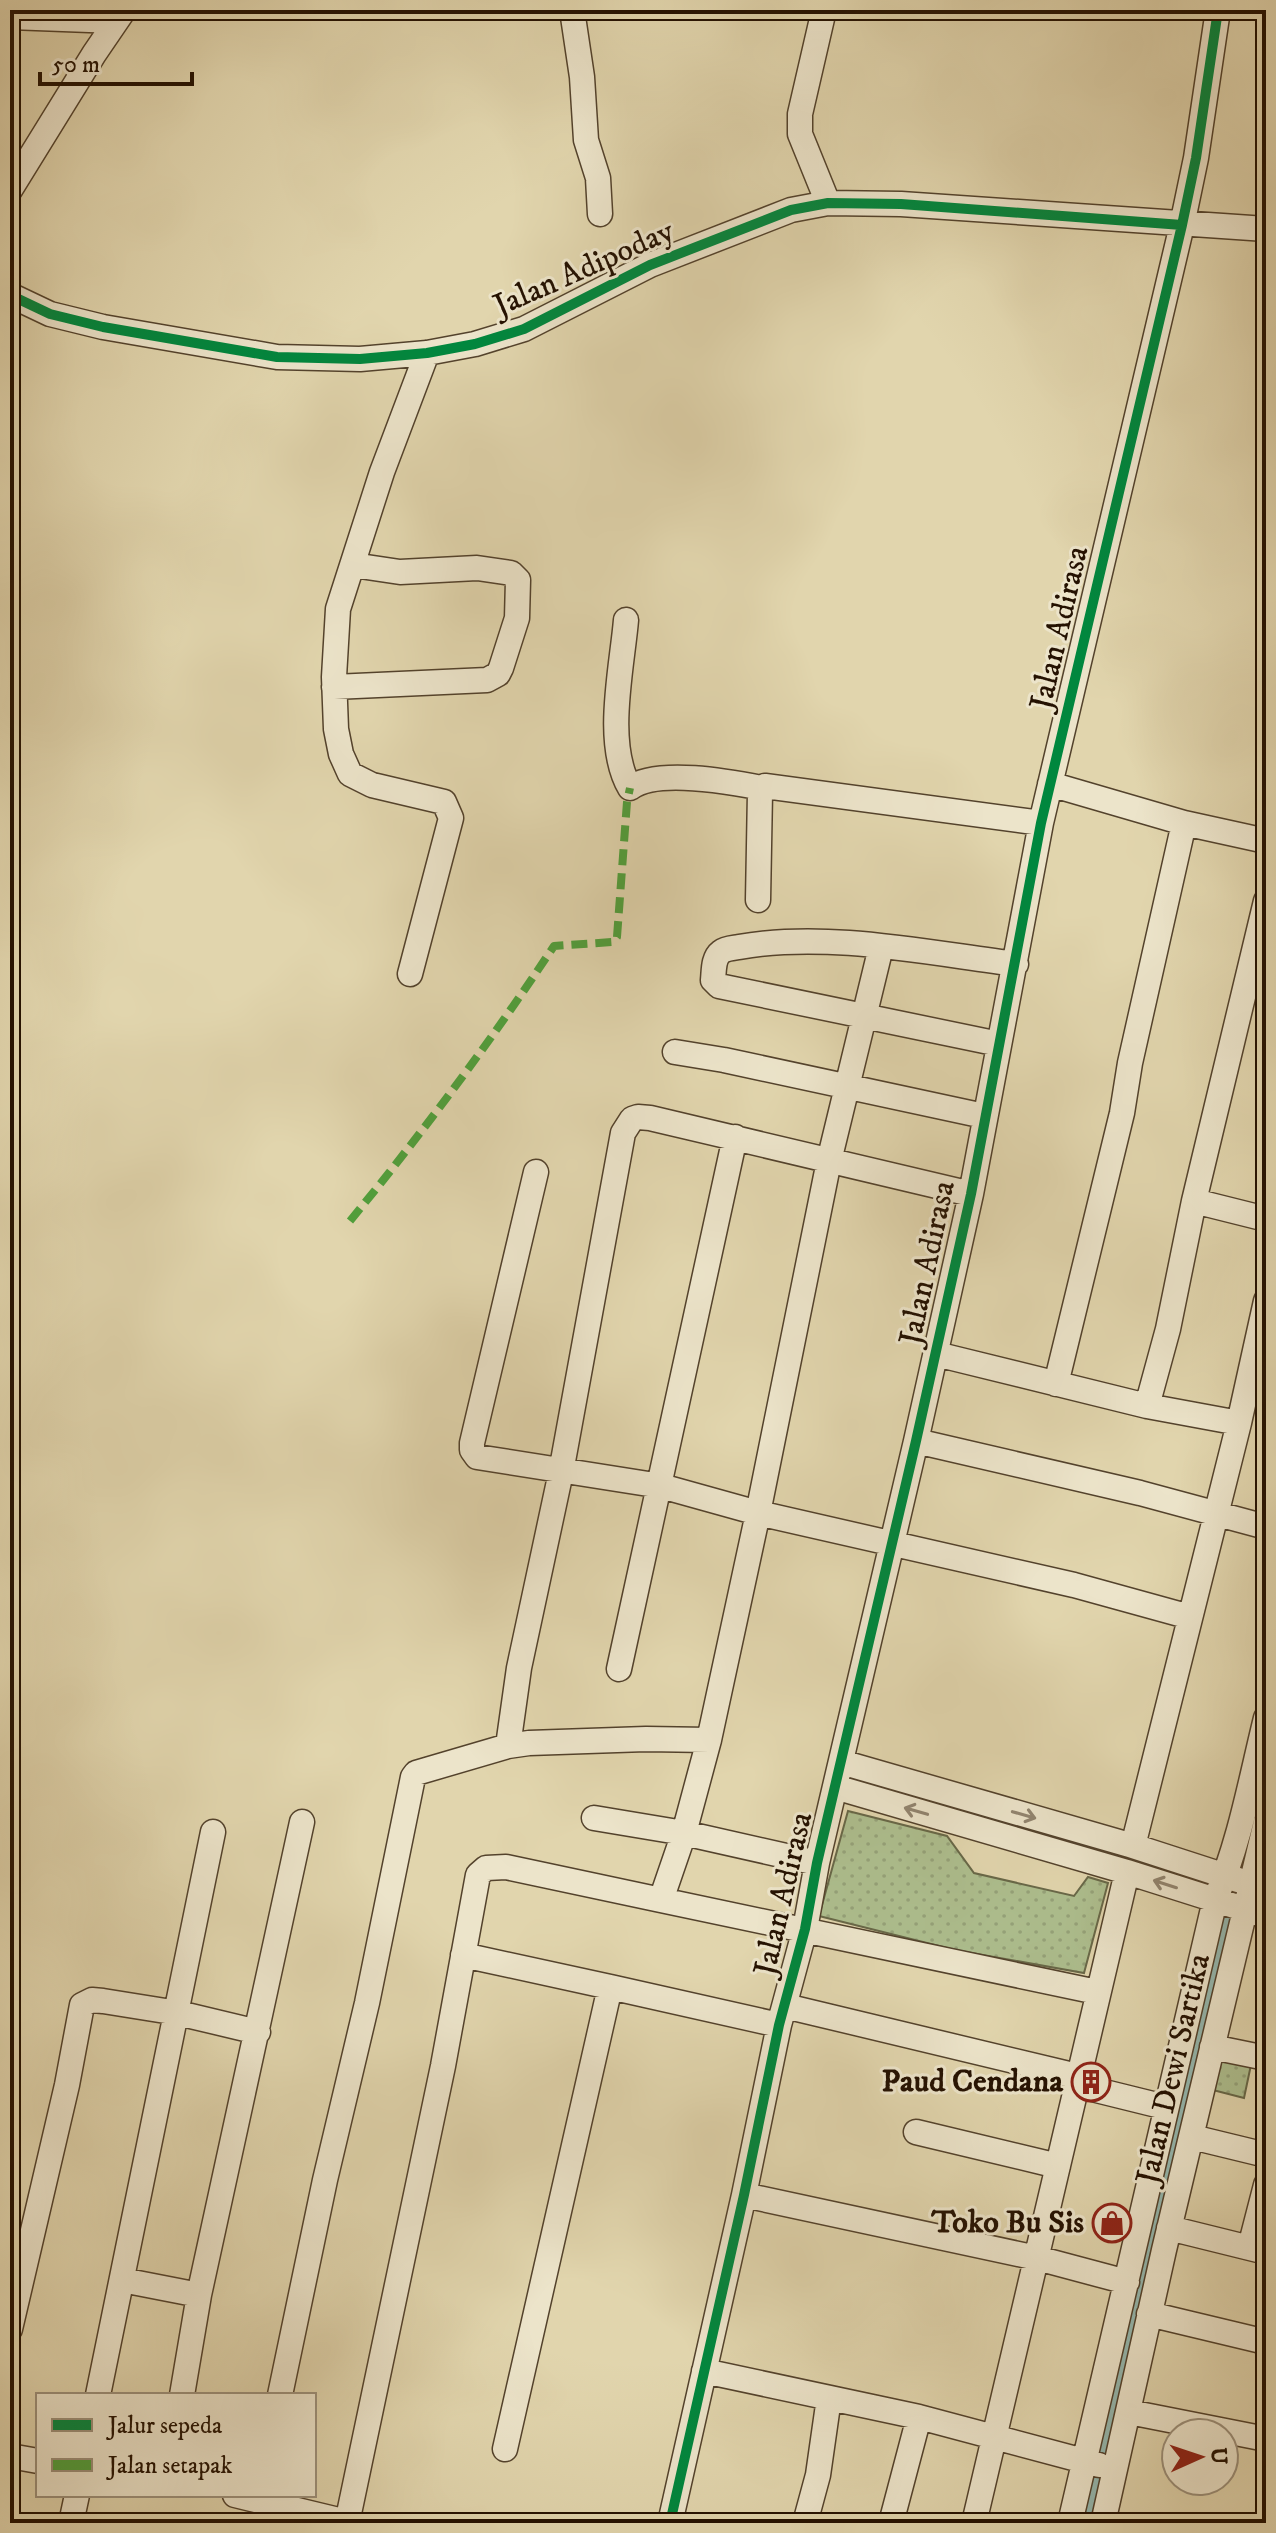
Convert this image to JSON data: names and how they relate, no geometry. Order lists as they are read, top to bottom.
{
  "streets": {
    "street": ["Jalan Adipoday", "Jalan Adirasa", "Jalan Dewi Sartika"]
  },
  "crossings": [
    ["Jalan Adipoday", "Jalan Adirasa"]
  ],
  "places": {
    "building": ["Paud Cendana"],
    "shop": ["Toko Bu Sis"]
  },
  "legend": ["Jalur sepeda", "Jalan setapak"],
  "scale_bar": "50 m",
  "north": "right"
}
